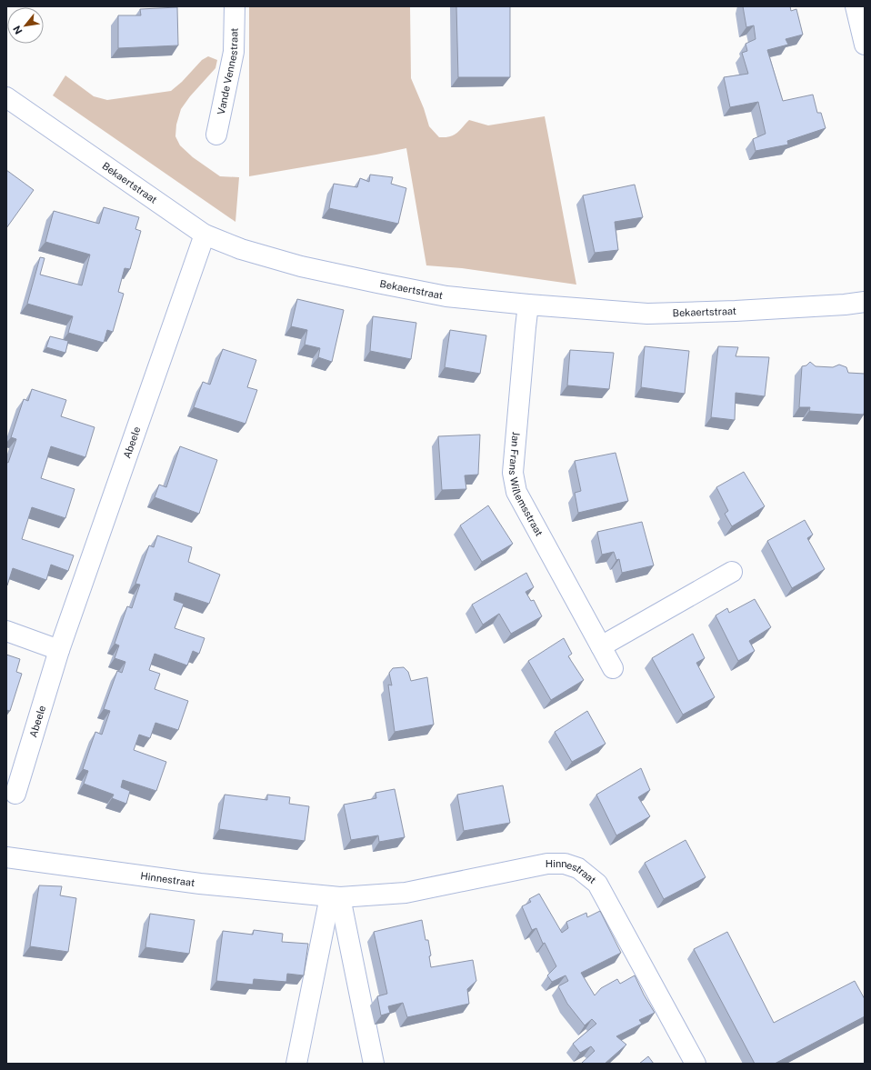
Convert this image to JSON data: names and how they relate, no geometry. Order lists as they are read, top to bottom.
{
  "streets": {
    "street": [
      "Vande Vennestraat",
      "Bekaertstraat",
      "Abeele",
      "Jan Frans Willemsstraat",
      "Hinnestraat"
    ]
  },
  "crossings": [
    ["Bekaertstraat", "Abeele"],
    ["Bekaertstraat", "Jan Frans Willemsstraat"]
  ],
  "north": "bottom left"
}
